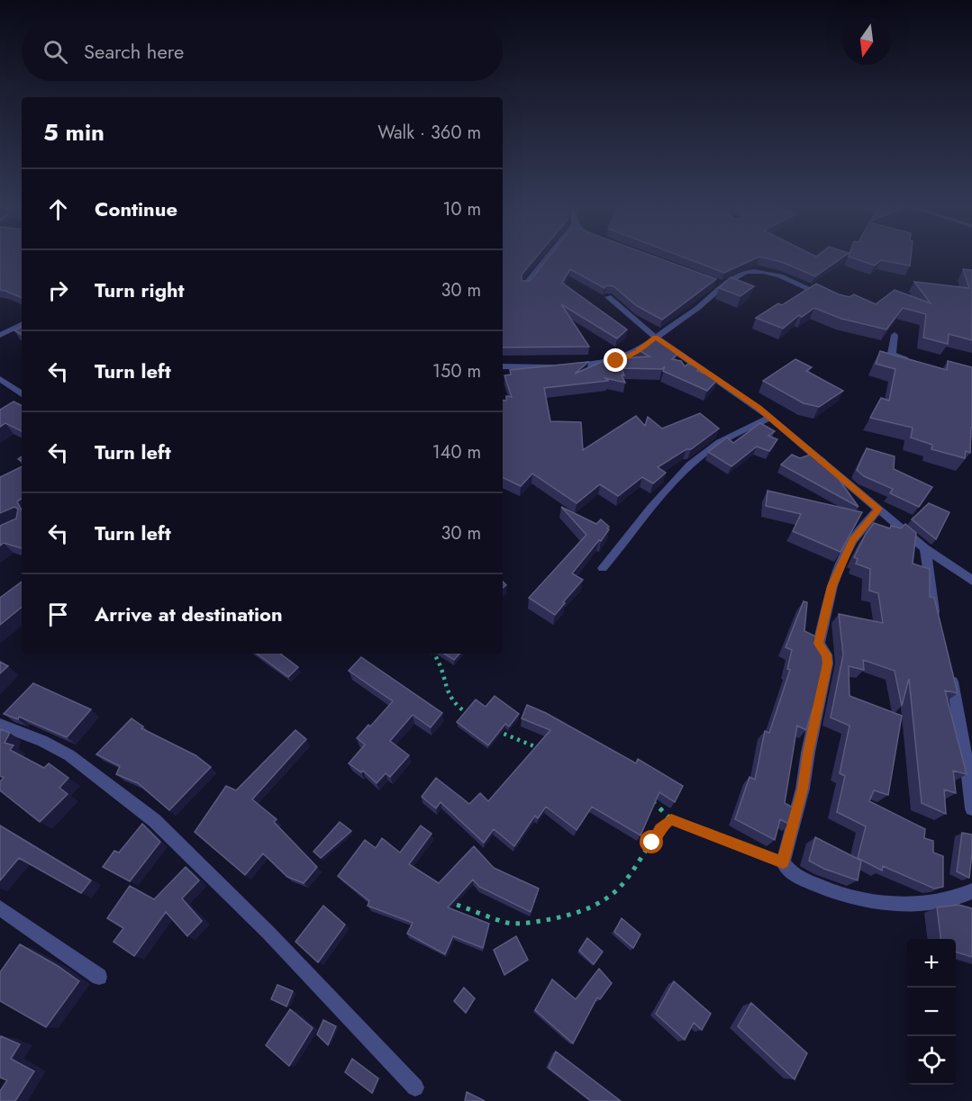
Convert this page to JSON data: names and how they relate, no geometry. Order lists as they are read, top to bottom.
{
  "north": "bottom",
  "page": {
    "search": "Search here",
    "heading": ["5 min", "Walk · 360 m"],
    "list": [
      ["Continue", "10 m"],
      ["Turn right", "30 m"],
      ["Turn left", "150 m"],
      ["Turn left", "140 m"],
      ["Turn left", "30 m"],
      "Arrive at destination"
    ],
    "map_buttons": ["+", "−"]
  }
}
